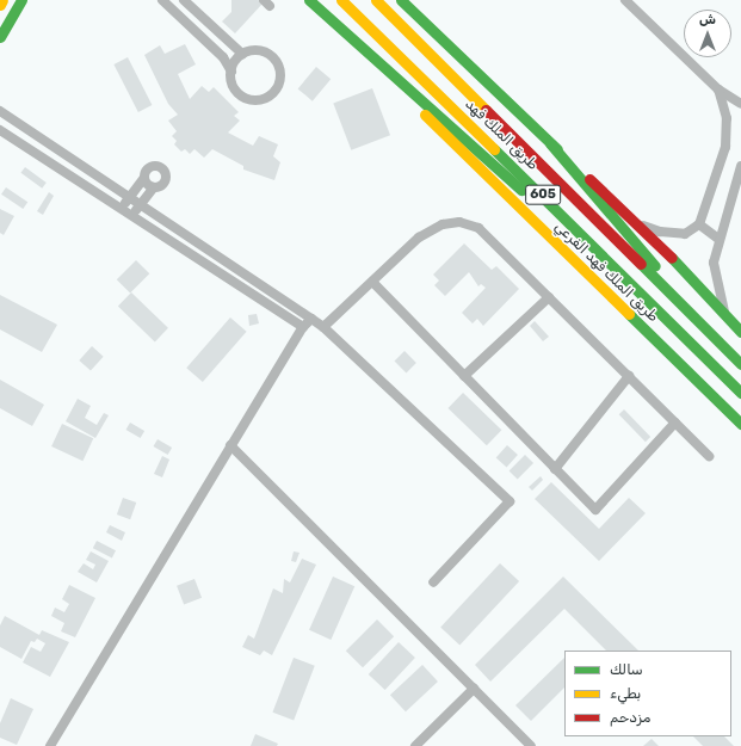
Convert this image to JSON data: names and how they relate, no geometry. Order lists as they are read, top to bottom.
{
  "streets": {
    "main road": ["طريق الملك فهد", "605", "طريق الملك فهد الفرعي"]
  },
  "legend": ["سالك", "بطيء", "مزدحم"],
  "north": "top"
}
